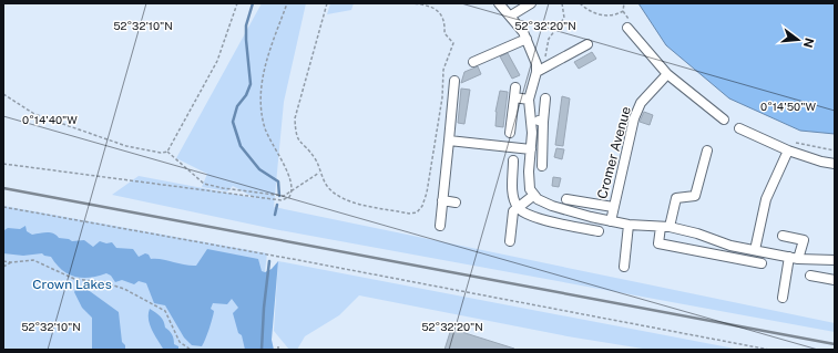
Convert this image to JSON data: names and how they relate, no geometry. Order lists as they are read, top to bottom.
{
  "streets": {
    "street": ["Cromer Avenue"]
  },
  "parks": ["Crown Lakes"],
  "north": "right",
  "coordinates": [
    "52°32'10\"N",
    "52°32'20\"N",
    "0°14'50\"W",
    "0°14'40\"W"
  ]
}
